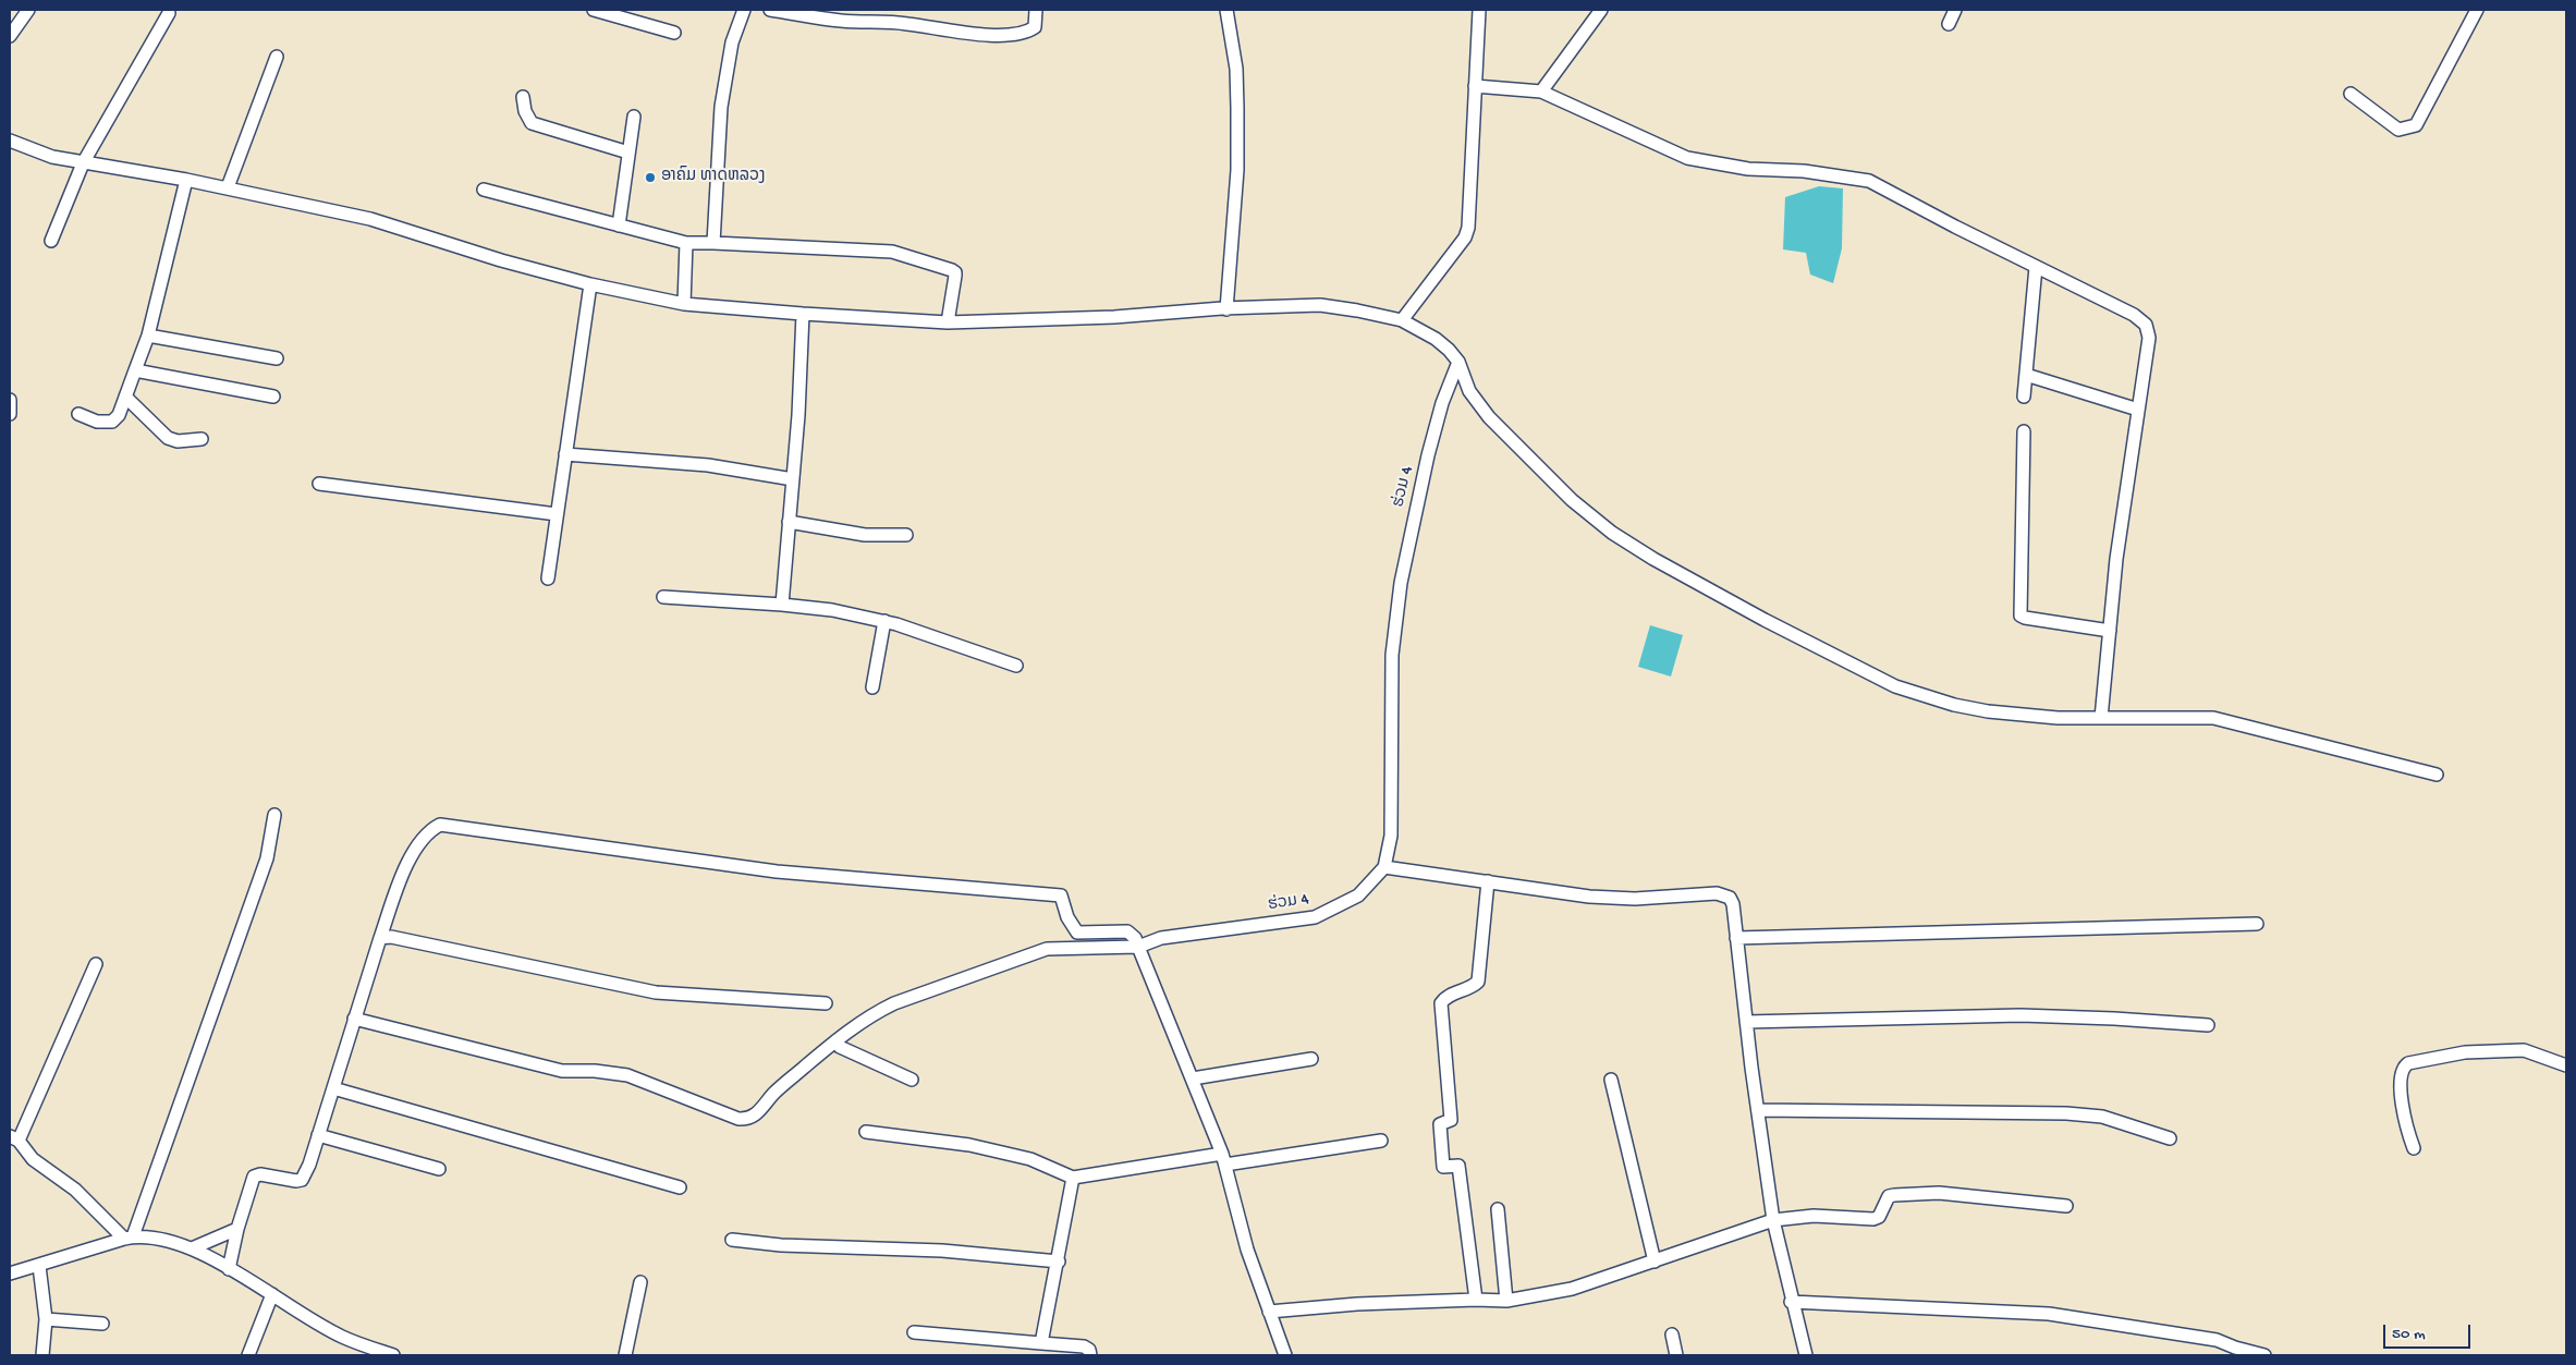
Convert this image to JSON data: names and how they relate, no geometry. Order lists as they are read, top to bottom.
{
  "streets": {
    "street": ["ຮ່ວມ 4"]
  },
  "places": ["ອາຄົມ ທາດຫລວງ"],
  "scale_bar": "50 m"
}
